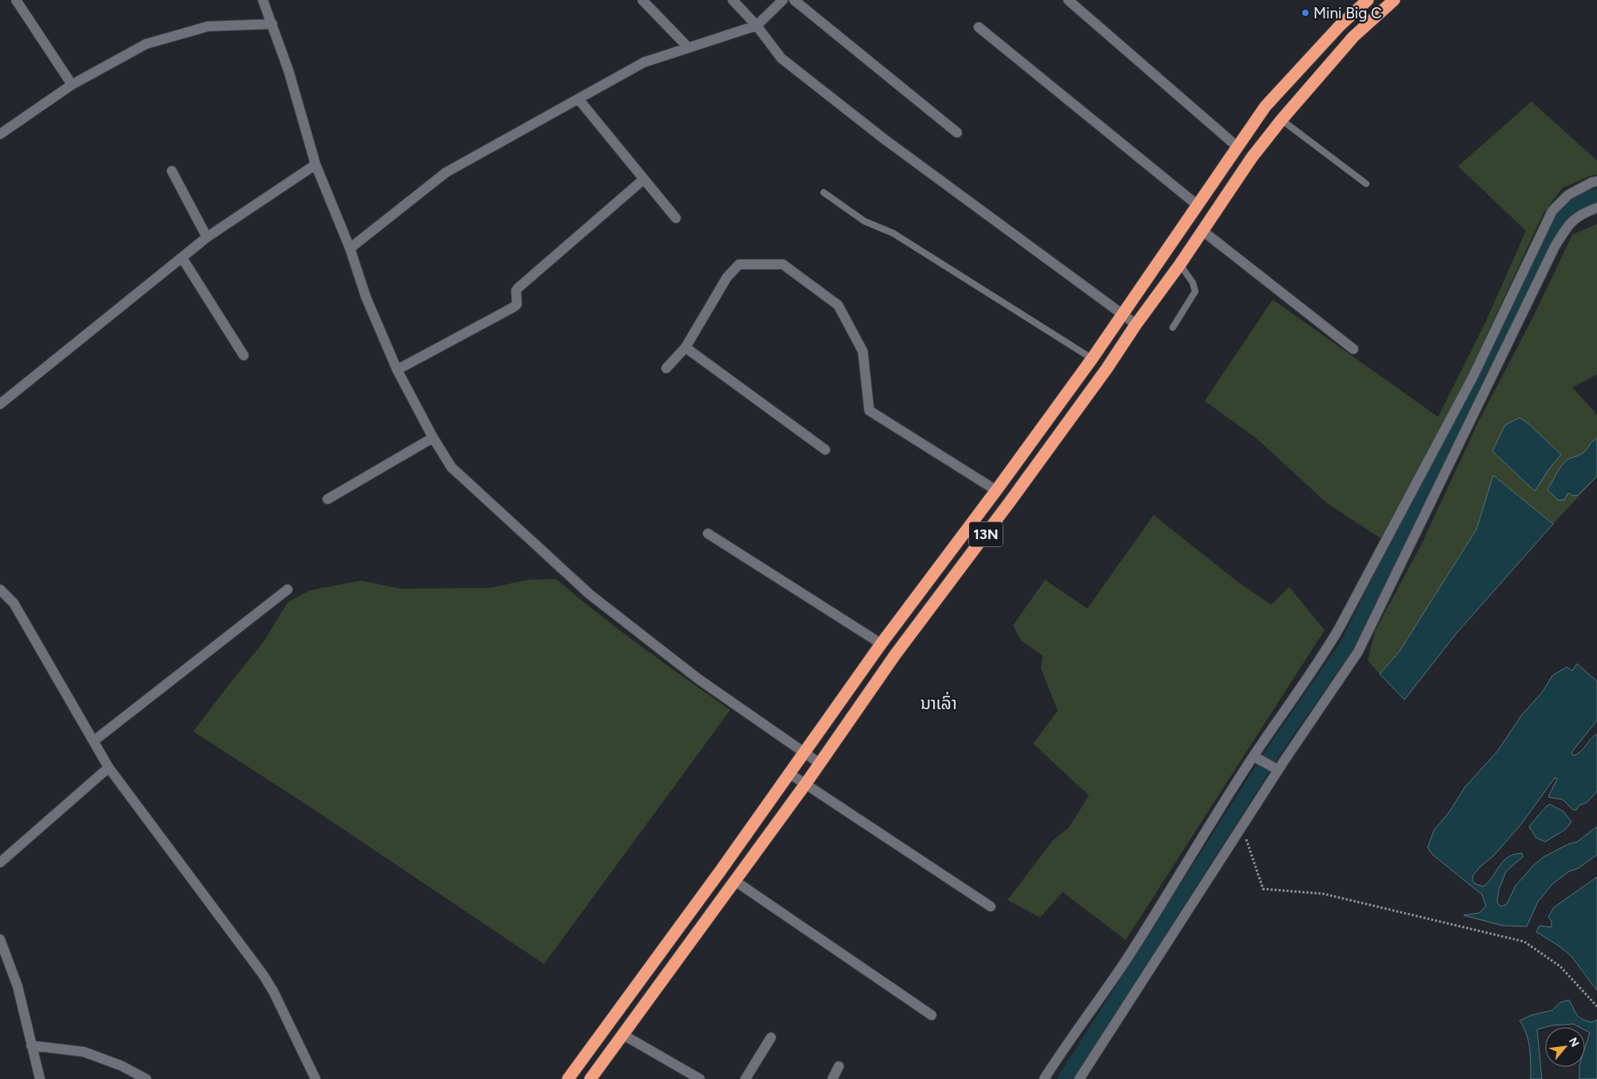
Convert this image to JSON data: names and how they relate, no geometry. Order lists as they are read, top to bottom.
{
  "streets": {
    "highway": ["13N"]
  },
  "districts": ["ນາເລົ່າ"],
  "places": ["Mini Big C"],
  "north": "top right"
}
